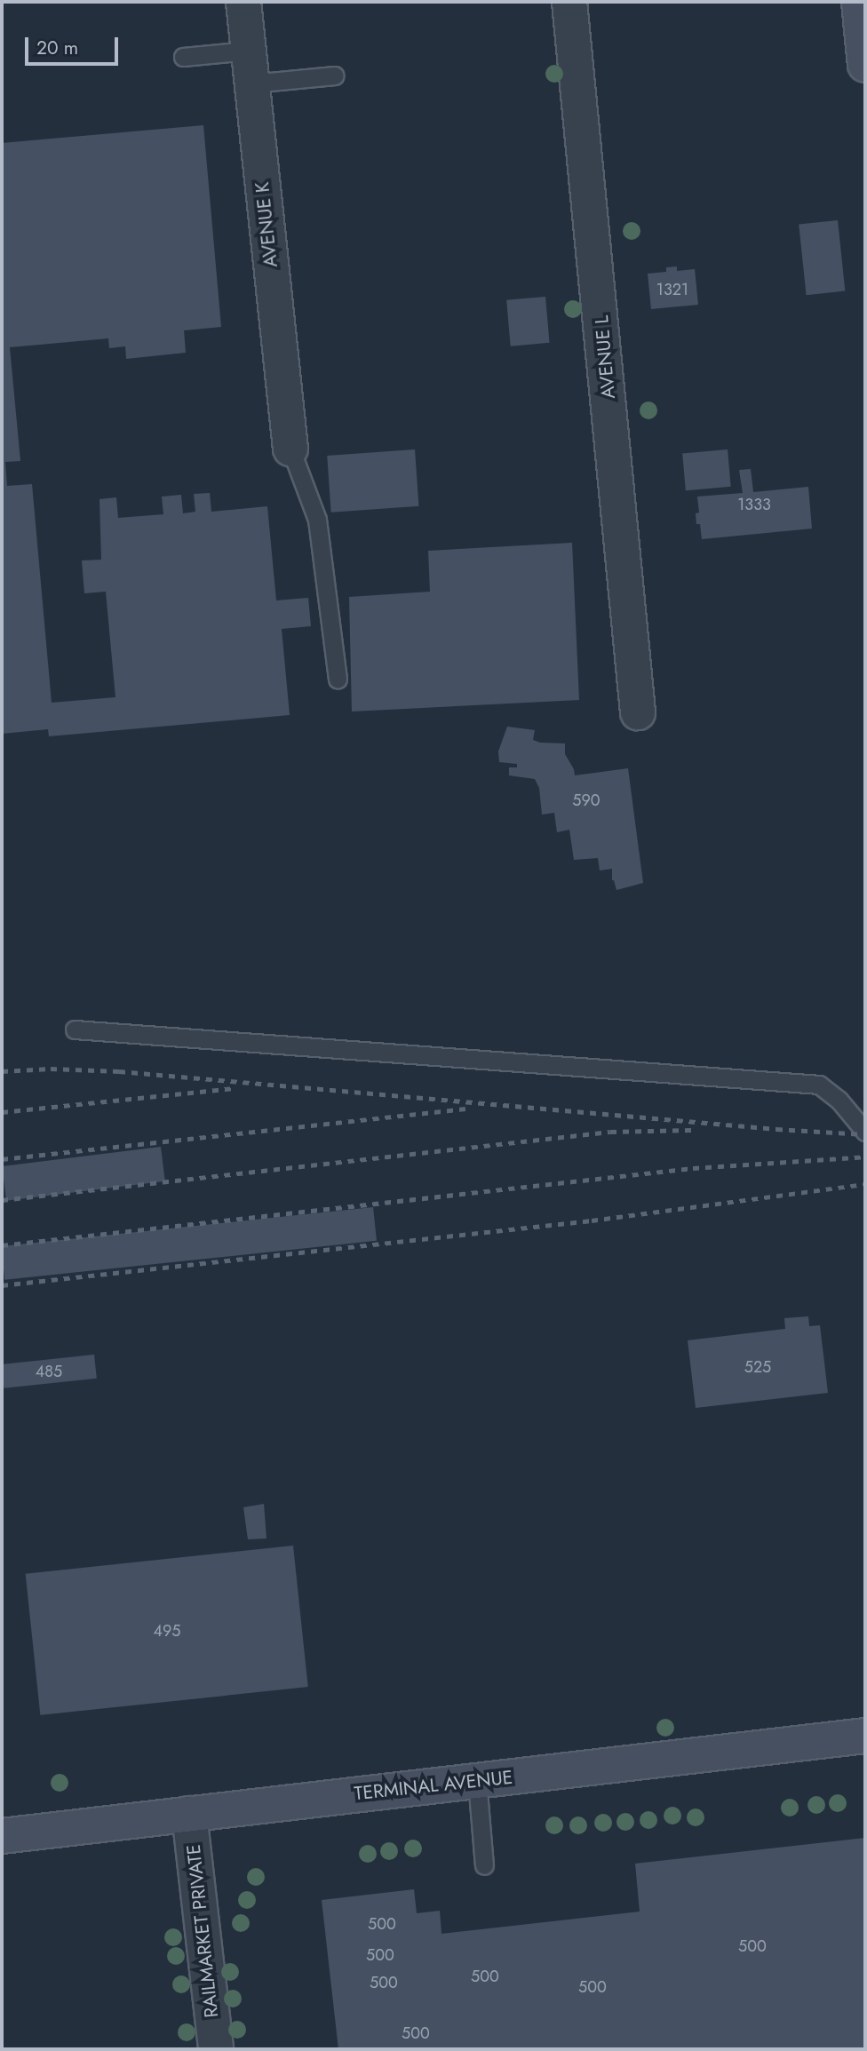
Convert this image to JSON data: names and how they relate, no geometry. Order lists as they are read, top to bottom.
{
  "streets": {
    "street": [
      "AVENUE K",
      "AVENUE L",
      "TERMINAL AVENUE",
      "RAILMARKET PRIVATE"
    ]
  },
  "crossings": [
    ["TERMINAL AVENUE", "RAILMARKET PRIVATE"]
  ],
  "house_numbers": [
    "1321",
    "1333",
    "590",
    "525",
    "485",
    "495",
    "500",
    "500",
    "500",
    "500",
    "500",
    "500",
    "500"
  ],
  "scale_bar": "20 m"
}
